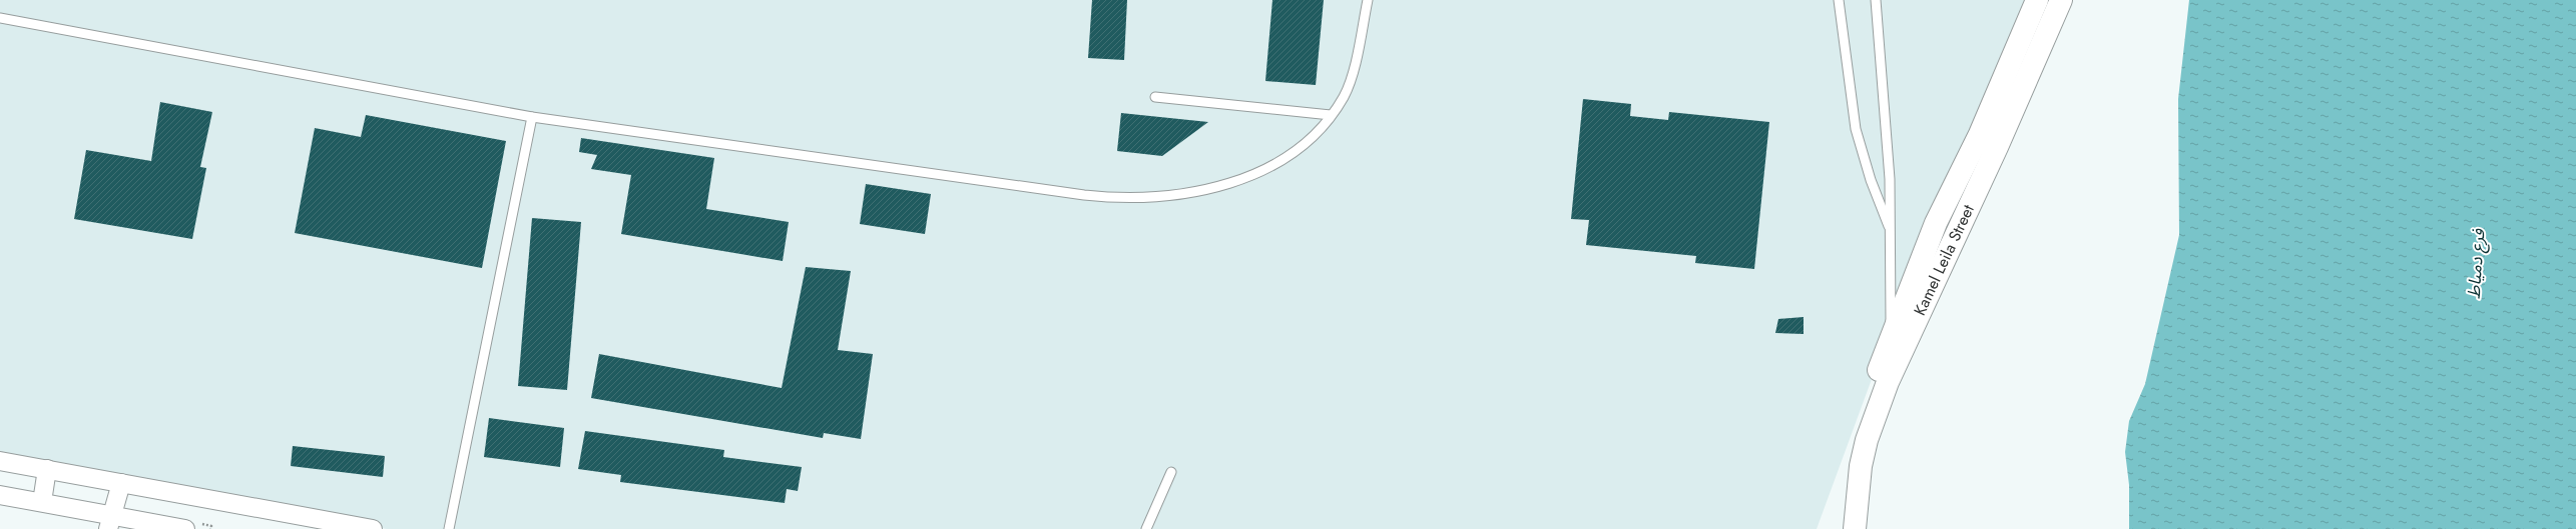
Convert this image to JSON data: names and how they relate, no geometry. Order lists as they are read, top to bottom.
{
  "streets": {
    "street": ["Kamel Leila Street"]
  },
  "water": ["فرع دمياط"]
}
